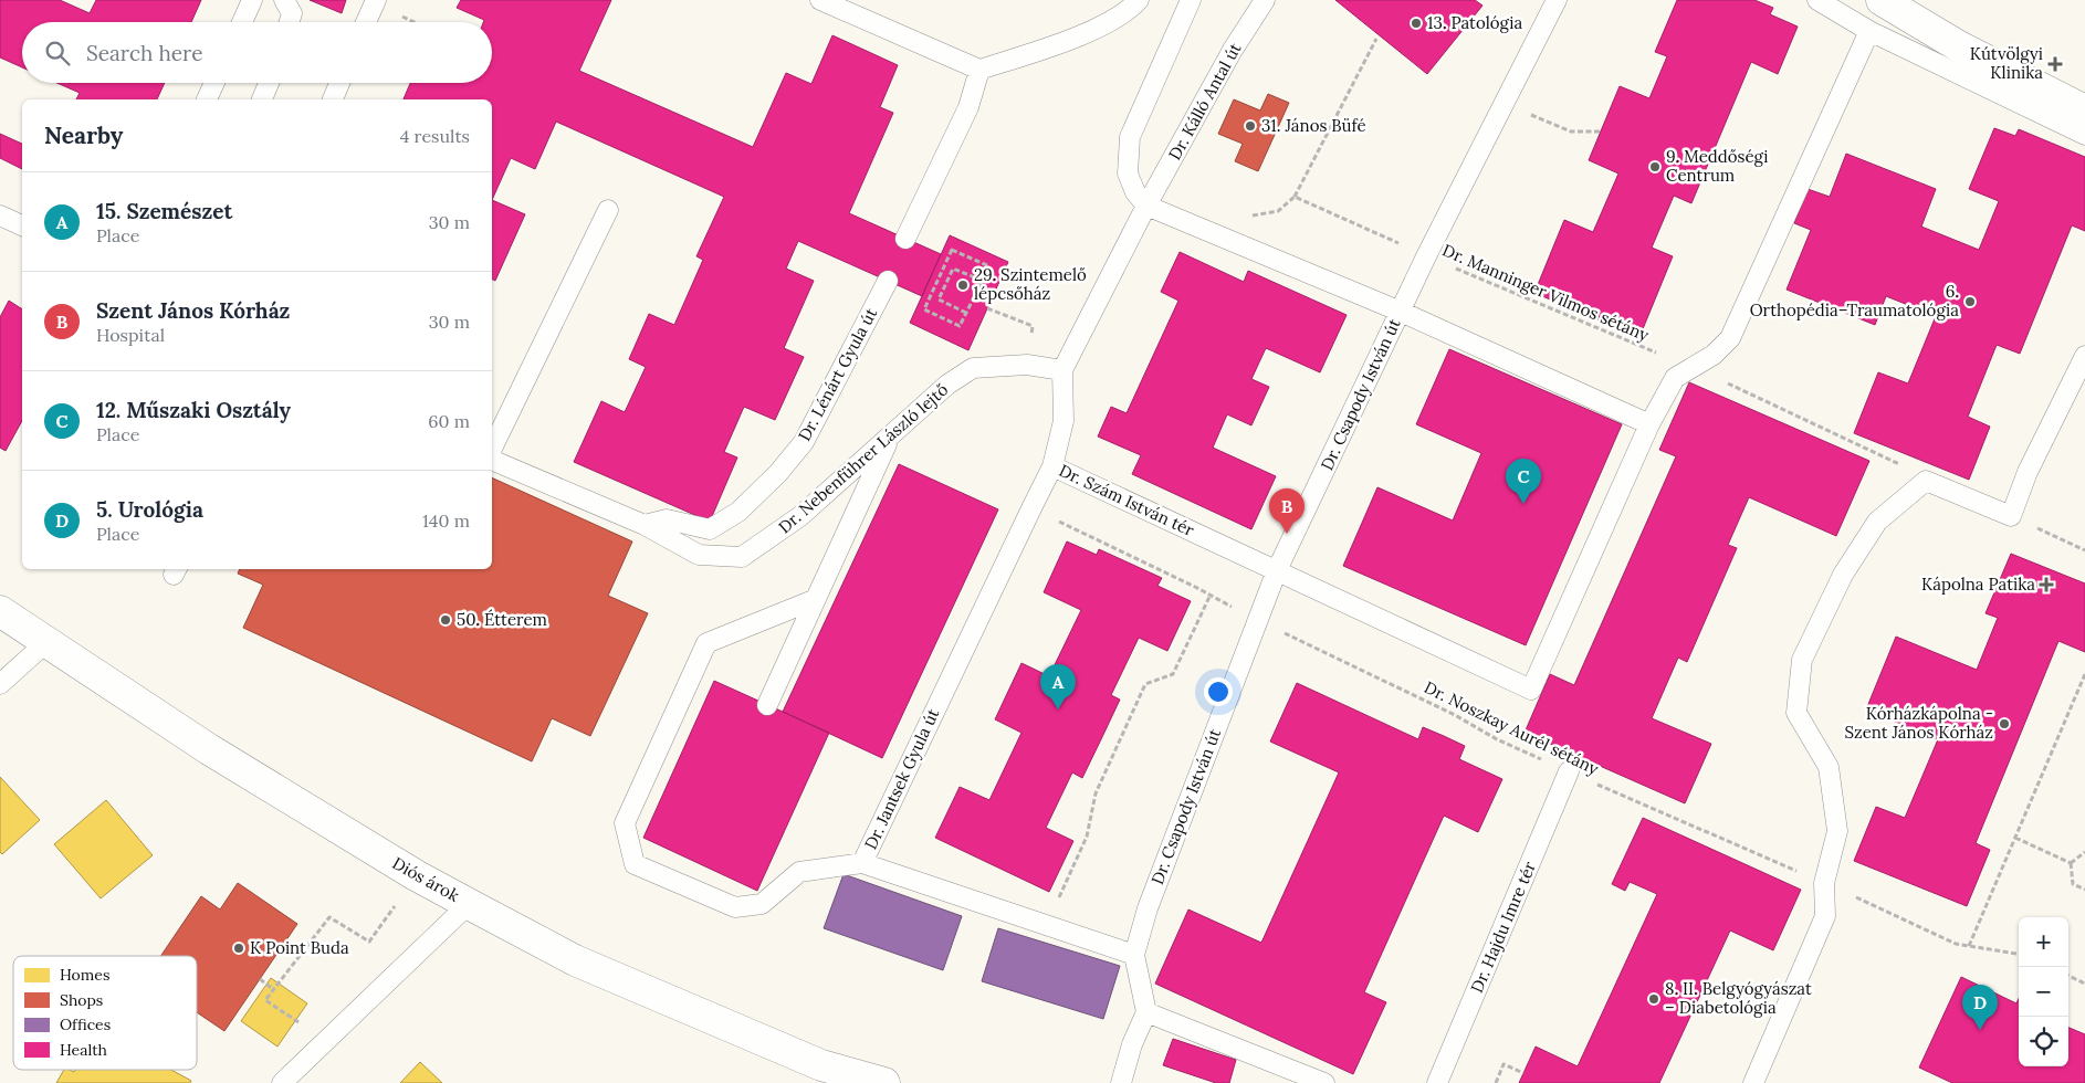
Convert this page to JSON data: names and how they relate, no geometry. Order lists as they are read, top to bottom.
{
  "streets": {
    "street": ["Diós árok"],
    "lane": [
      "Dr. Kálló Antal út",
      "Dr. Lénárt Gyula út",
      "Dr. Csapody István út",
      "Dr. Nebenführer László lejtő",
      "Dr. Szám István tér",
      "Dr. Jantsek Gyula út",
      "Dr. Hajdu Imre tér"
    ],
    "path": ["Dr. Manninger Vilmos sétány", "Dr. Noszkay Aurél sétány"]
  },
  "crossings": [
    ["Dr. Kálló Antal út", "Dr. Szám István tér"],
    ["Dr. Manninger Vilmos sétány", "Dr. Csapody István út"],
    ["Dr. Lénárt Gyula út", "Dr. Nebenführer László lejtő"],
    ["Dr. Csapody István út", "Dr. Szám István tér"],
    ["Dr. Csapody István út", "Dr. Noszkay Aurél sétány"],
    ["Dr. Csapody István út", "Dr. Jantsek Gyula út"],
    ["Dr. Nebenführer László lejtő", "Dr. Szám István tér"],
    ["Dr. Szám István tér", "Dr. Jantsek Gyula út"],
    ["Dr. Noszkay Aurél sétány", "Dr. Jantsek Gyula út"],
    ["Dr. Noszkay Aurél sétány", "Dr. Hajdu Imre tér"]
  ],
  "places": {
    "other": [
      "13. Patológia",
      "31. János Büfé",
      "9. Meddőségi Centrum",
      "29. Szintemelő lépcsőház",
      "6. Orthopédia–Traumatológia",
      "50. Étterem",
      "Kórházkápolna - Szent János Kórház",
      "K Point Buda",
      "8. II. Belgyógyászat – Diabetológia"
    ],
    "health": ["Kútvölgyi Klinika", "Kápolna Patika"]
  },
  "legend": [
    "Homes",
    "Shops",
    "Offices",
    "Health"
  ],
  "page": {
    "search": "Search here",
    "heading": ["Nearby", "4 results"],
    "list": [
      {
        "mark": "A",
        "name": "15. Szemészet",
        "note": "Place",
        "value": "30 m"
      },
      {
        "mark": "B",
        "name": "Szent János Kórház",
        "note": "Hospital",
        "value": "30 m"
      },
      {
        "mark": "C",
        "name": "12. Műszaki Osztály",
        "note": "Place",
        "value": "60 m"
      },
      {
        "mark": "D",
        "name": "5. Urológia",
        "note": "Place",
        "value": "140 m"
      }
    ],
    "pins": [
      "C",
      "B",
      "A",
      "D"
    ],
    "map_buttons": ["+", "−"]
  }
}
